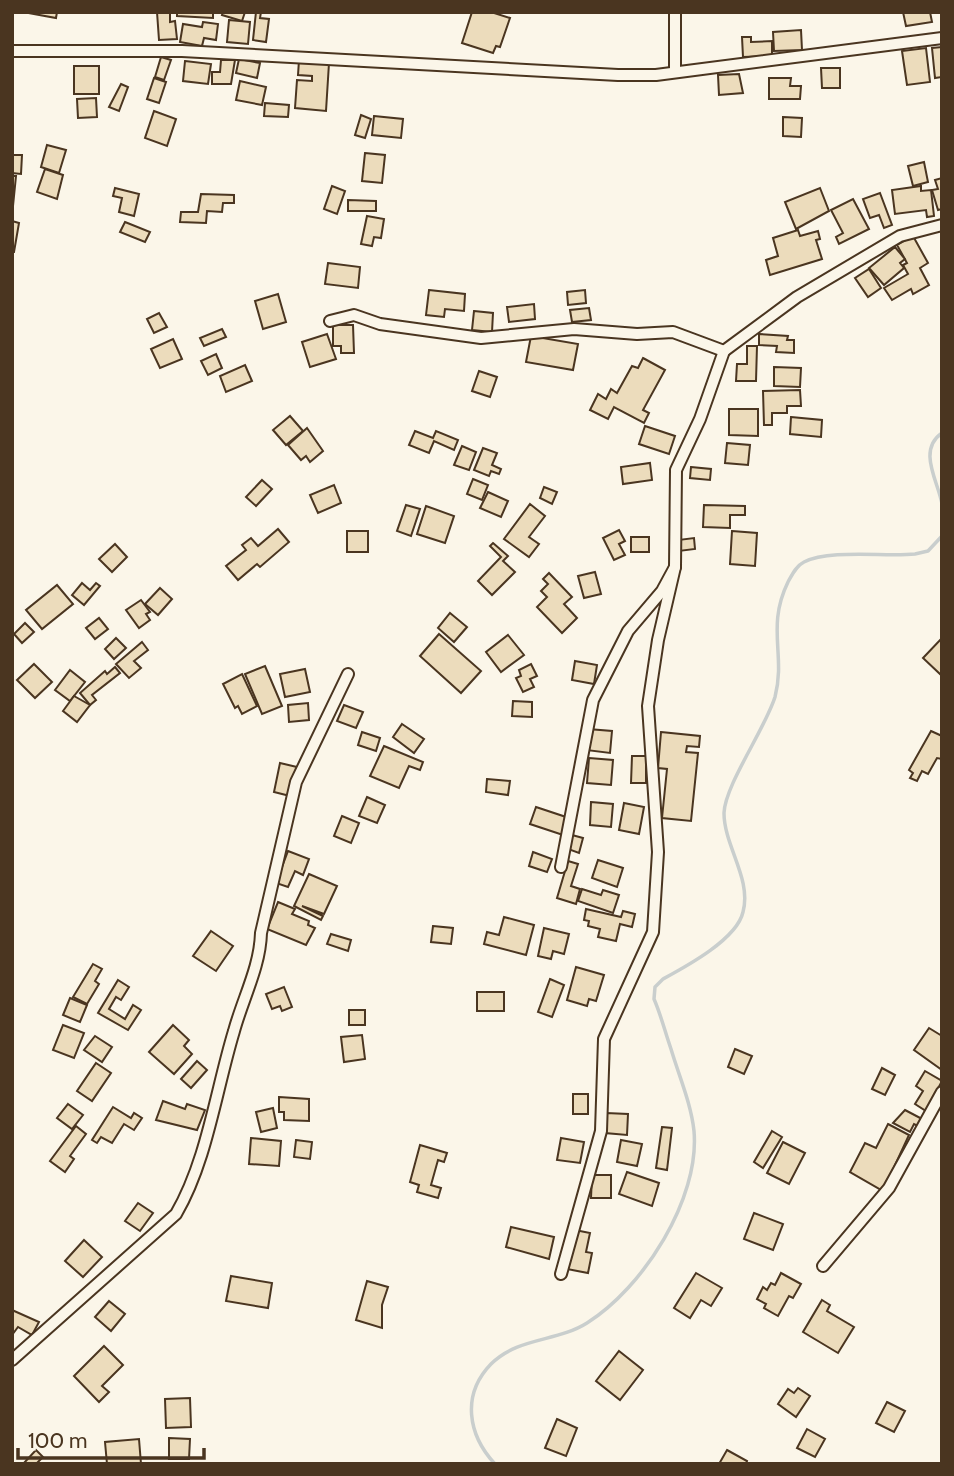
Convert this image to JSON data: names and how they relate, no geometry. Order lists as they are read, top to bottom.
{
  "scale_bar": "100 m"
}
